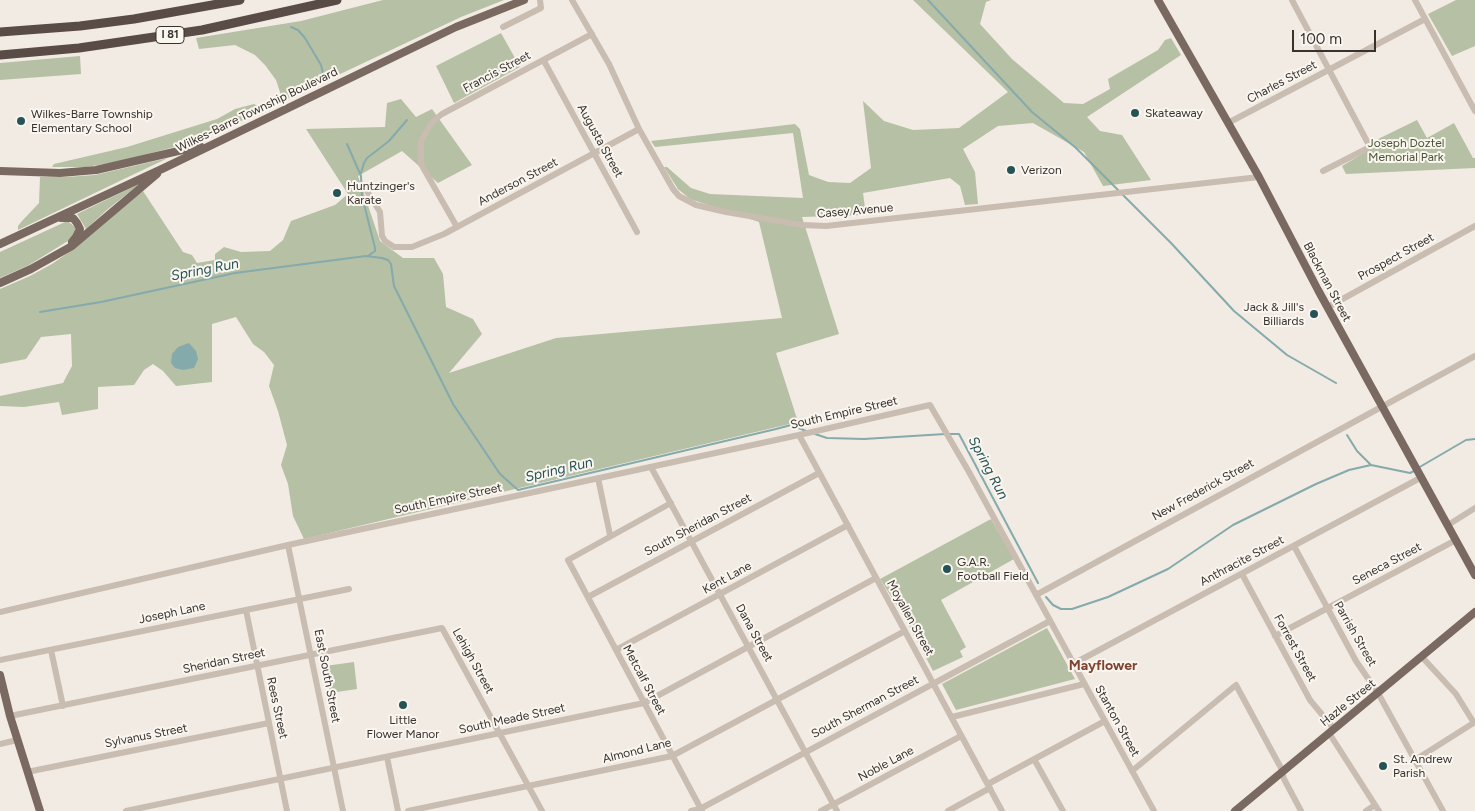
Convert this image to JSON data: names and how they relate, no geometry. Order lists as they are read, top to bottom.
{
  "streets": {
    "highway": ["I 81"],
    "main road": ["Wilkes-Barre Township Boulevard", "Blackman Street", "Hazle Street"],
    "street": [
      "Francis Street",
      "Charles Street",
      "Augusta Street",
      "Anderson Street",
      "Casey Avenue",
      "Prospect Street",
      "South Empire Street",
      "New Frederick Street",
      "South Sheridan Street",
      "Anthracite Street",
      "Seneca Street",
      "Kent Lane",
      "Joseph Lane",
      "Moyallen Street",
      "Dana Street",
      "Parrish Street",
      "Forrest Street",
      "Sheridan Street",
      "Lehigh Street",
      "East South Street",
      "Metcalf Street",
      "South Sherman Street",
      "Rees Street",
      "South Meade Street",
      "Stanton Street",
      "Sylvanus Street",
      "Almond Lane",
      "Noble Lane"
    ]
  },
  "crossings": [
    ["Francis Street", "Augusta Street"],
    ["Francis Street", "Anderson Street"],
    ["Francis Street", "Casey Avenue"],
    ["Charles Street", "Blackman Street"],
    ["Augusta Street", "Anderson Street"],
    ["Anderson Street", "Casey Avenue"],
    ["Casey Avenue", "Blackman Street"],
    ["Prospect Street", "Blackman Street"],
    ["Blackman Street", "New Frederick Street"],
    ["Blackman Street", "Anthracite Street"],
    ["Blackman Street", "Seneca Street"],
    ["South Empire Street", "Moyallen Street"],
    ["South Empire Street", "Dana Street"],
    ["South Empire Street", "East South Street"],
    ["South Empire Street", "Stanton Street"],
    ["New Frederick Street", "Stanton Street"],
    ["South Sheridan Street", "Moyallen Street"],
    ["South Sheridan Street", "Dana Street"],
    ["South Sheridan Street", "Metcalf Street"],
    ["Anthracite Street", "Parrish Street"],
    ["Anthracite Street", "Forrest Street"],
    ["Anthracite Street", "Stanton Street"],
    ["Seneca Street", "Parrish Street"],
    ["Seneca Street", "Forrest Street"],
    ["Kent Lane", "Moyallen Street"],
    ["Kent Lane", "Dana Street"],
    ["Kent Lane", "Metcalf Street"],
    ["Joseph Lane", "East South Street"],
    ["Joseph Lane", "Rees Street"],
    ["Moyallen Street", "South Sherman Street"],
    ["Moyallen Street", "South Meade Street"],
    ["Moyallen Street", "Almond Lane"],
    ["Moyallen Street", "Noble Lane"],
    ["Dana Street", "South Sherman Street"],
    ["Dana Street", "South Meade Street"],
    ["Dana Street", "Almond Lane"],
    ["Dana Street", "Noble Lane"],
    ["Parrish Street", "Hazle Street"],
    ["Forrest Street", "Hazle Street"],
    ["Sheridan Street", "Lehigh Street"],
    ["Sheridan Street", "East South Street"],
    ["Sheridan Street", "Rees Street"],
    ["Lehigh Street", "South Meade Street"],
    ["Lehigh Street", "Almond Lane"],
    ["East South Street", "South Meade Street"],
    ["Metcalf Street", "South Sherman Street"],
    ["Metcalf Street", "South Meade Street"],
    ["Metcalf Street", "Almond Lane"],
    ["South Sherman Street", "Stanton Street"],
    ["Rees Street", "South Meade Street"],
    ["Rees Street", "Sylvanus Street"]
  ],
  "districts": ["Mayflower"],
  "water": ["Spring Run"],
  "parks": ["Joseph Doztel Memorial Park"],
  "places": [
    "Skateaway",
    "Wilkes-Barre Township Elementary School",
    "Verizon",
    "Huntzinger's Karate",
    "Jack & Jill's Billiards",
    "G.A.R. Football Field",
    "Little Flower Manor",
    "St. Andrew Parish"
  ],
  "scale_bar": "100 m"
}
